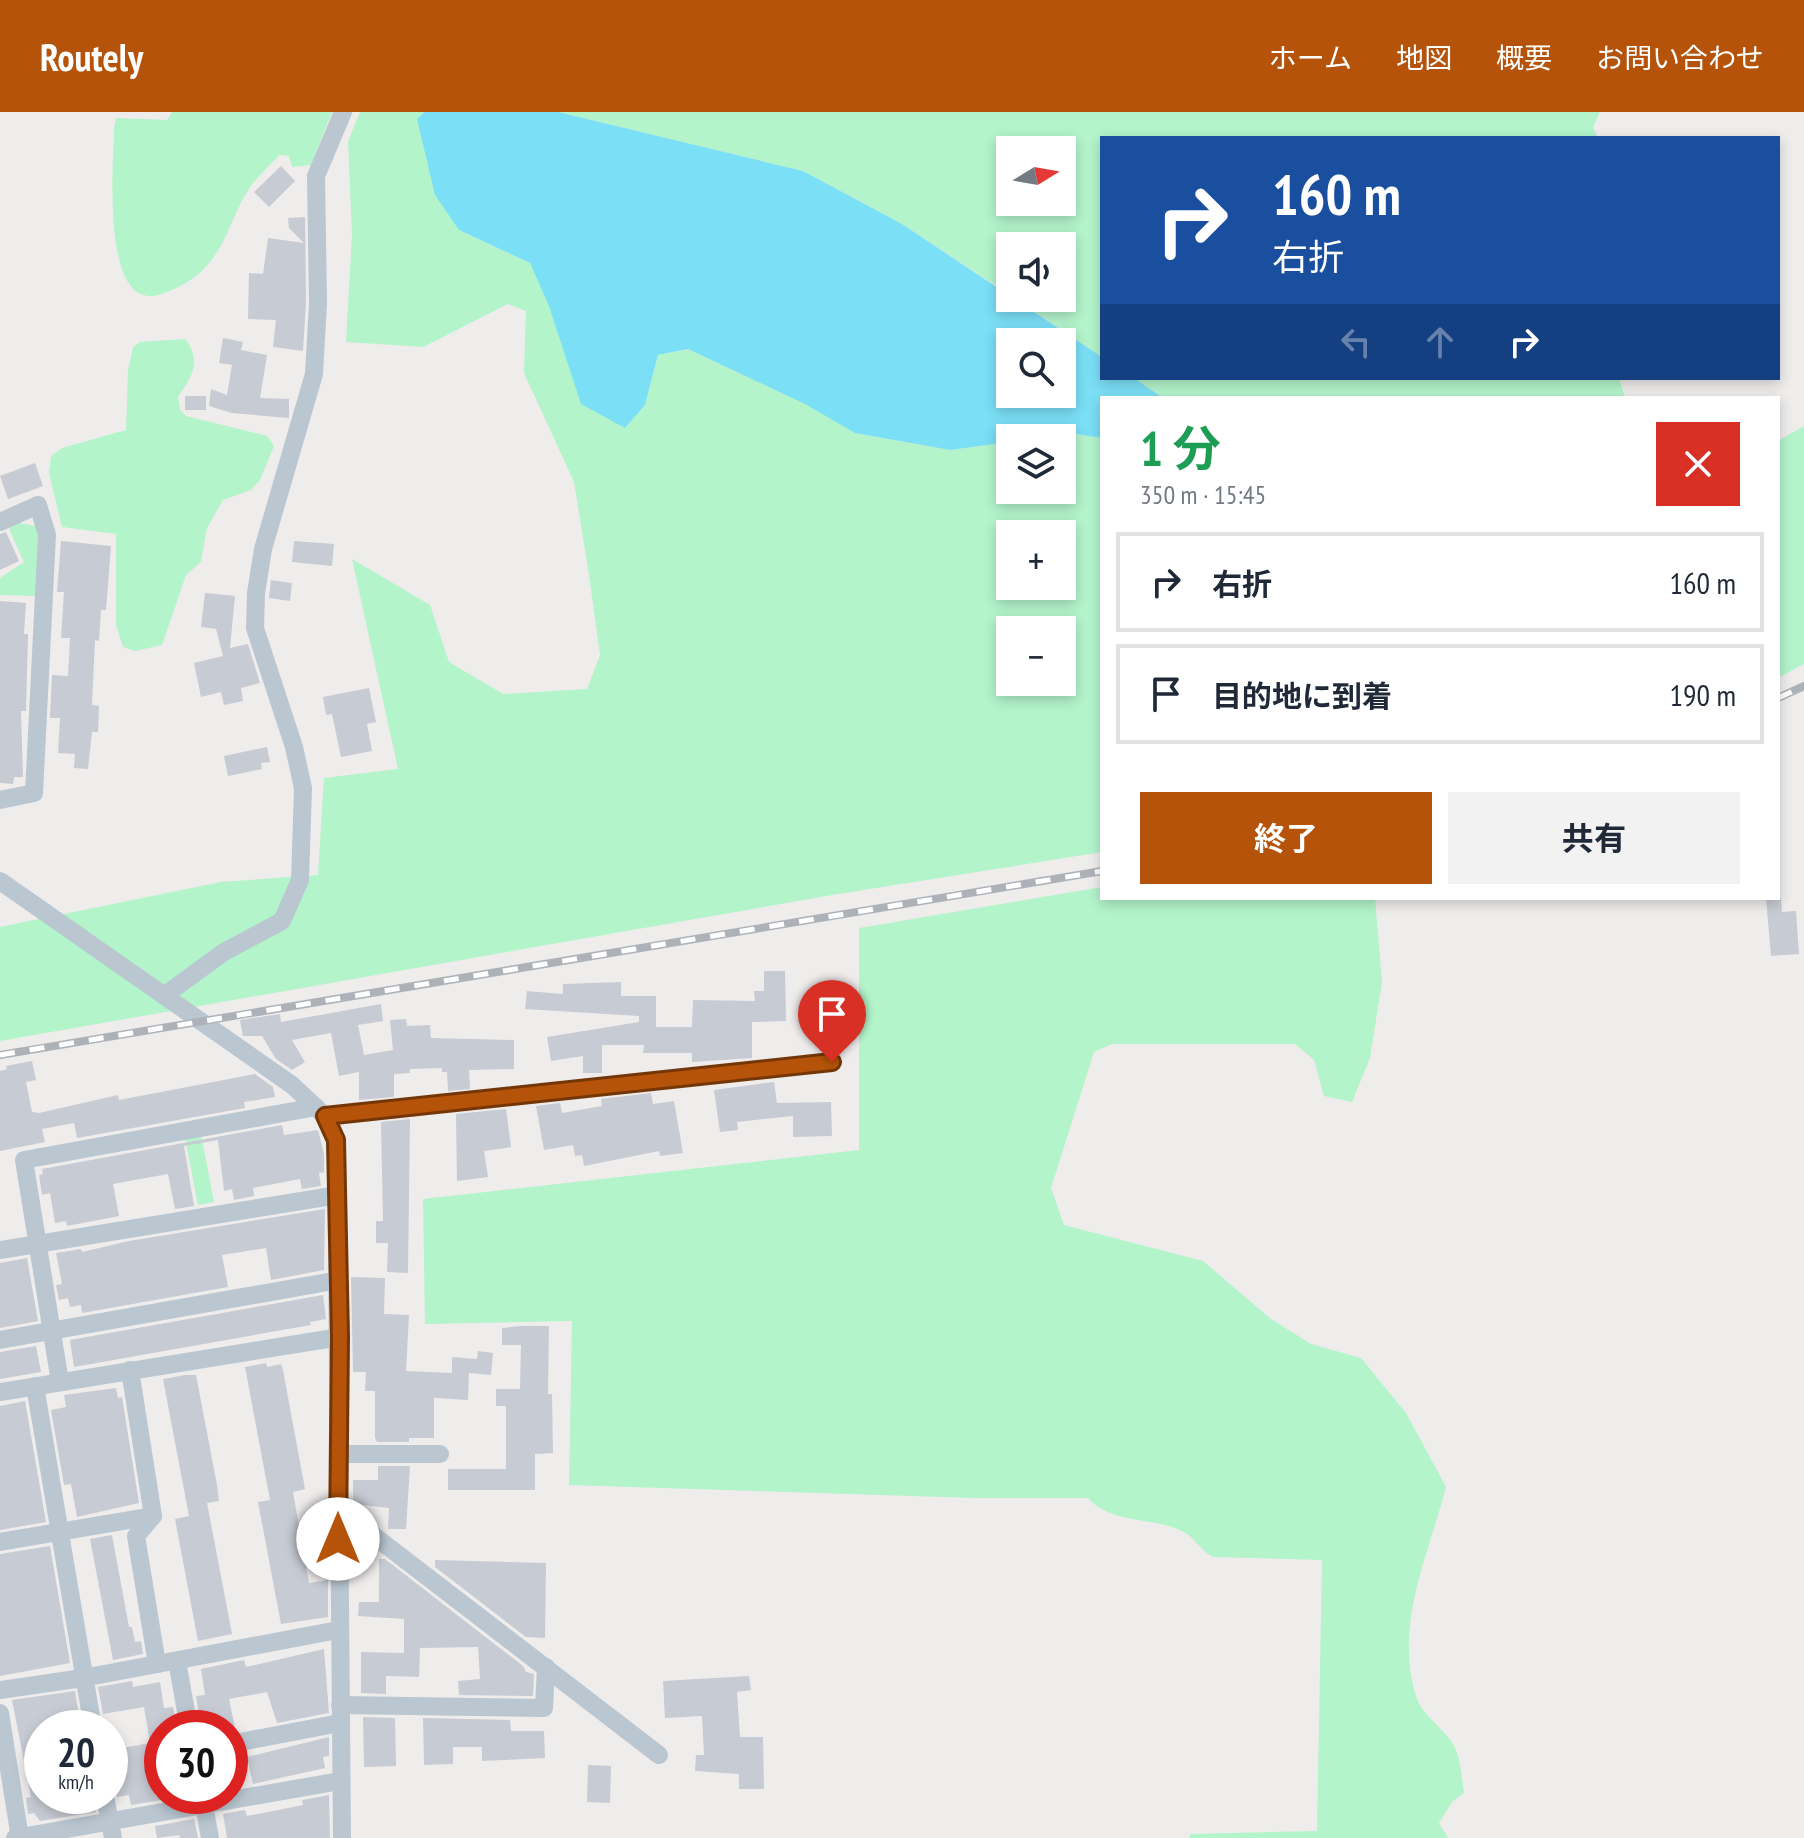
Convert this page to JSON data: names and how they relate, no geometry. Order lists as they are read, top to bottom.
{
  "north": "right",
  "page": {
    "header": "Routely",
    "nav": [
      "ホーム",
      "地図",
      "概要",
      "お問い合わせ"
    ],
    "map_buttons": ["+", "−"],
    "turn": ["160 m", "右折"],
    "heading": ["1 分", "350 m · 15:45"],
    "list": [
      {
        "name": "右折",
        "value": "160 m"
      },
      {
        "name": "目的地に到着",
        "value": "190 m"
      }
    ],
    "buttons": ["終了", "共有"],
    "speed": "20 km/h",
    "limit": "30"
  }
}
